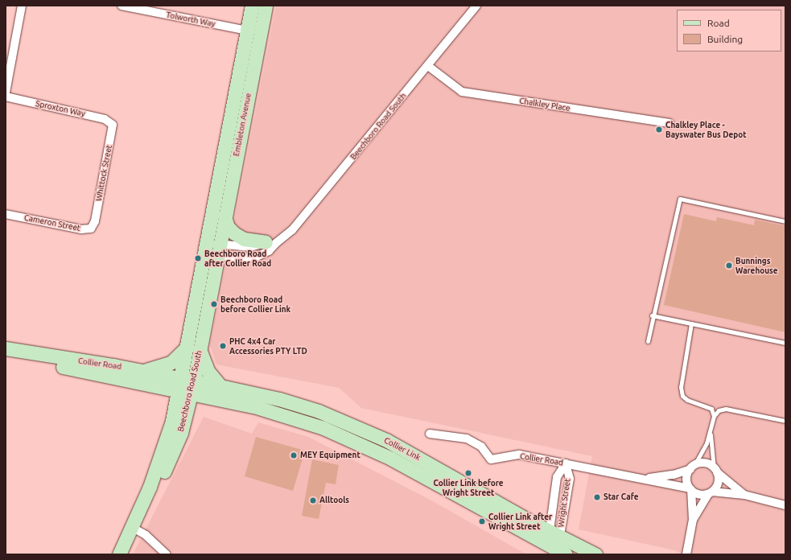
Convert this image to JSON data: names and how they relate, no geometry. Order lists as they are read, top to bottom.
{
  "streets": {
    "main road": [
      "Embleton Avenue",
      "Beechboro Road South",
      "Collier Road",
      "Collier Link"
    ],
    "street": [
      "Tolworth Way",
      "Chalkley Place",
      "Sproxton Way",
      "Whittock Street",
      "Cameron Street",
      "Wright Street"
    ]
  },
  "crossings": [
    ["Tolworth Way", "Embleton Avenue"],
    ["Chalkley Place", "Beechboro Road South"],
    ["Sproxton Way", "Whittock Street"],
    ["Embleton Avenue", "Beechboro Road South"],
    ["Beechboro Road South", "Collier Road"],
    ["Beechboro Road South", "Collier Link"],
    ["Whittock Street", "Cameron Street"],
    ["Collier Road", "Collier Link"],
    ["Collier Road", "Wright Street"],
    ["Collier Link", "Wright Street"]
  ],
  "places": [
    "Chalkley Place - Bayswater Bus Depot",
    "Beechboro Road after Collier Road",
    "Bunnings Warehouse",
    "Beechboro Road before Collier Link",
    "PHC 4x4 Car Accessories PTY LTD",
    "MEY Equipment",
    "Collier Link before Wright Street",
    "Star Cafe",
    "Alltools",
    "Collier Link after Wright Street"
  ],
  "legend": ["Road", "Building"]
}
